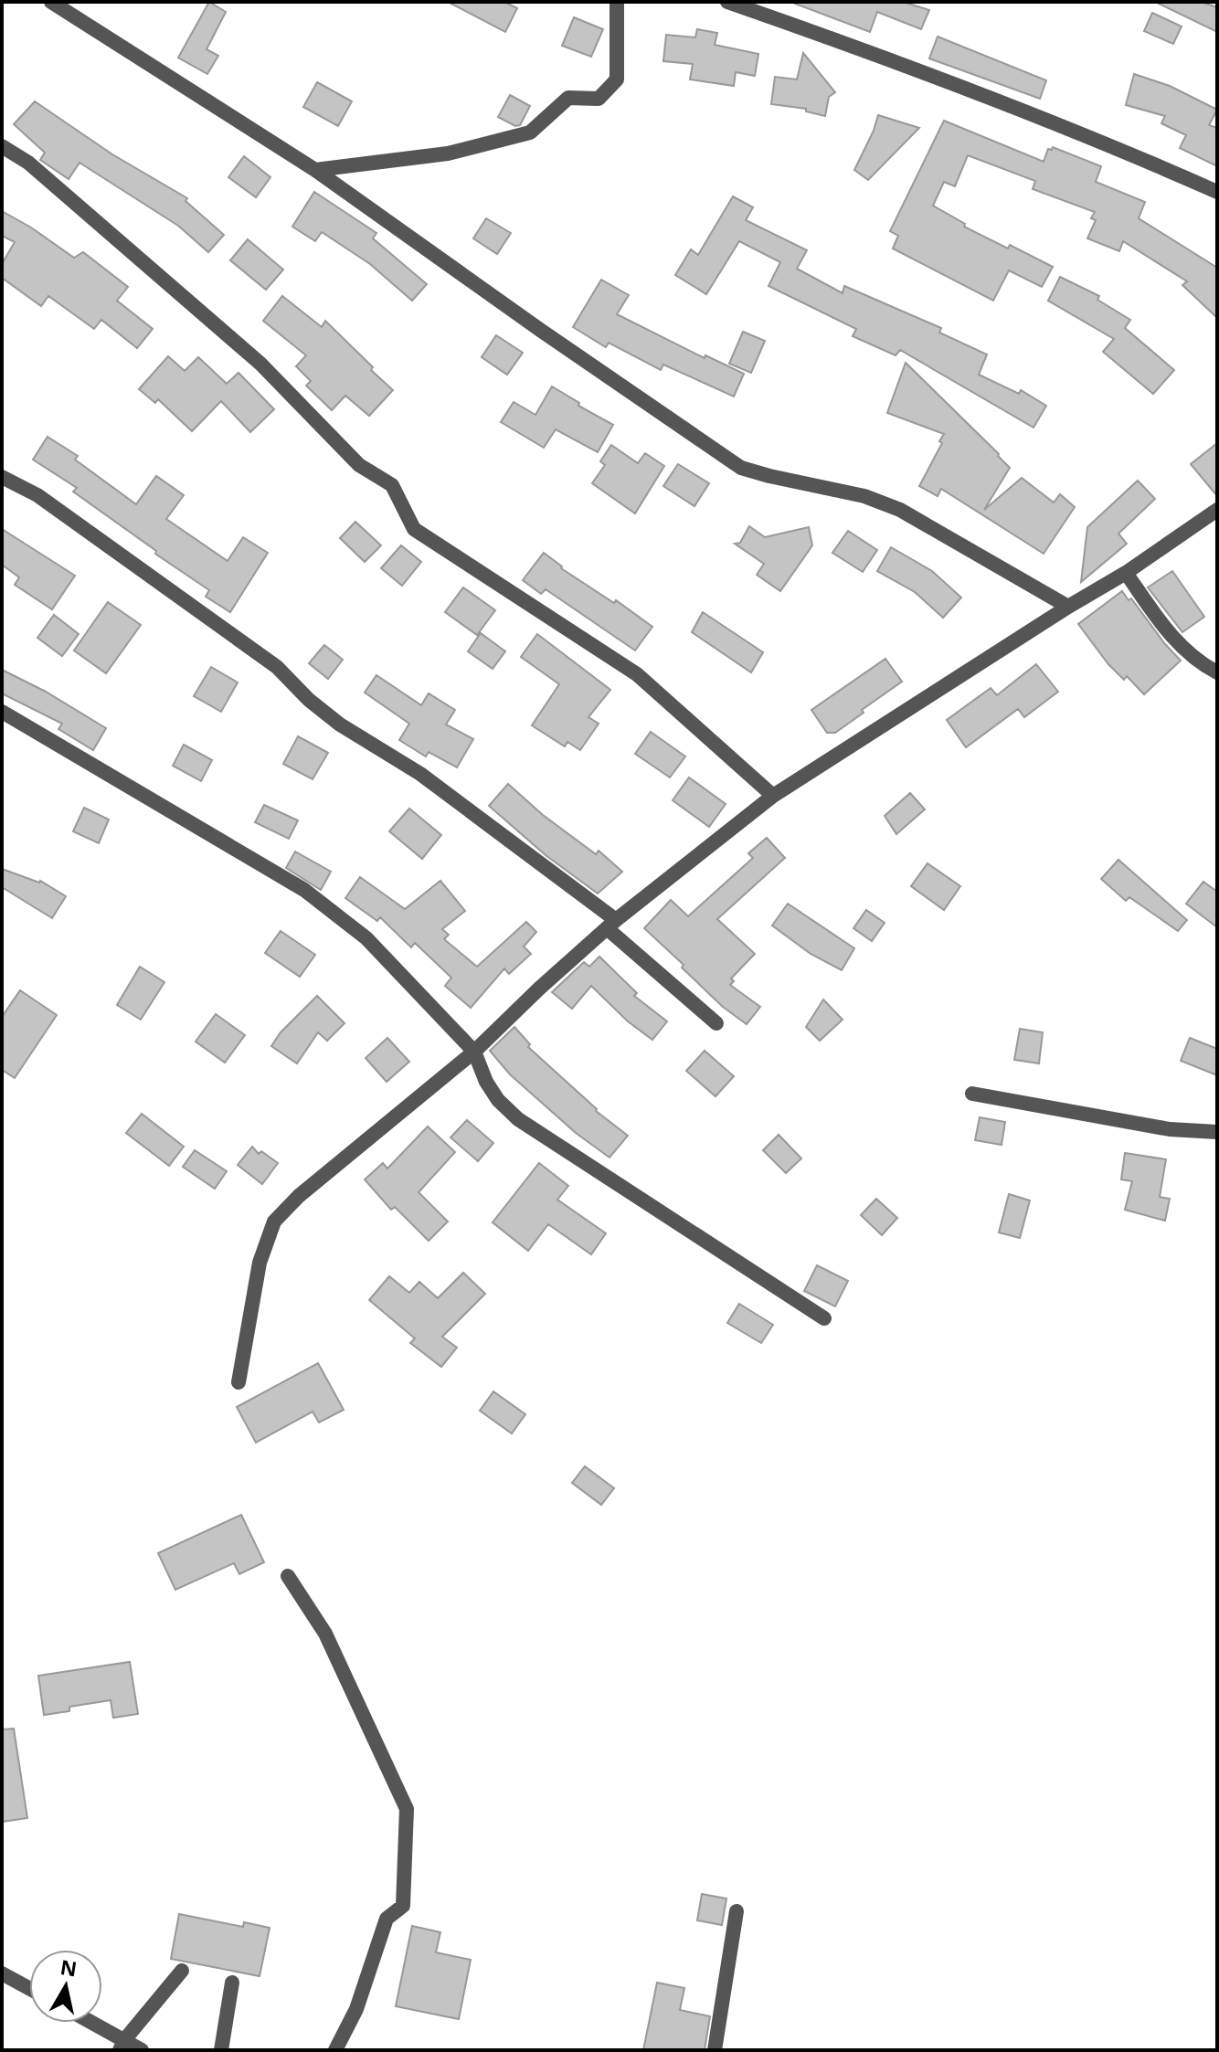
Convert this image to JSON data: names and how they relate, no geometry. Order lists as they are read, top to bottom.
{
  "north": "top"
}
